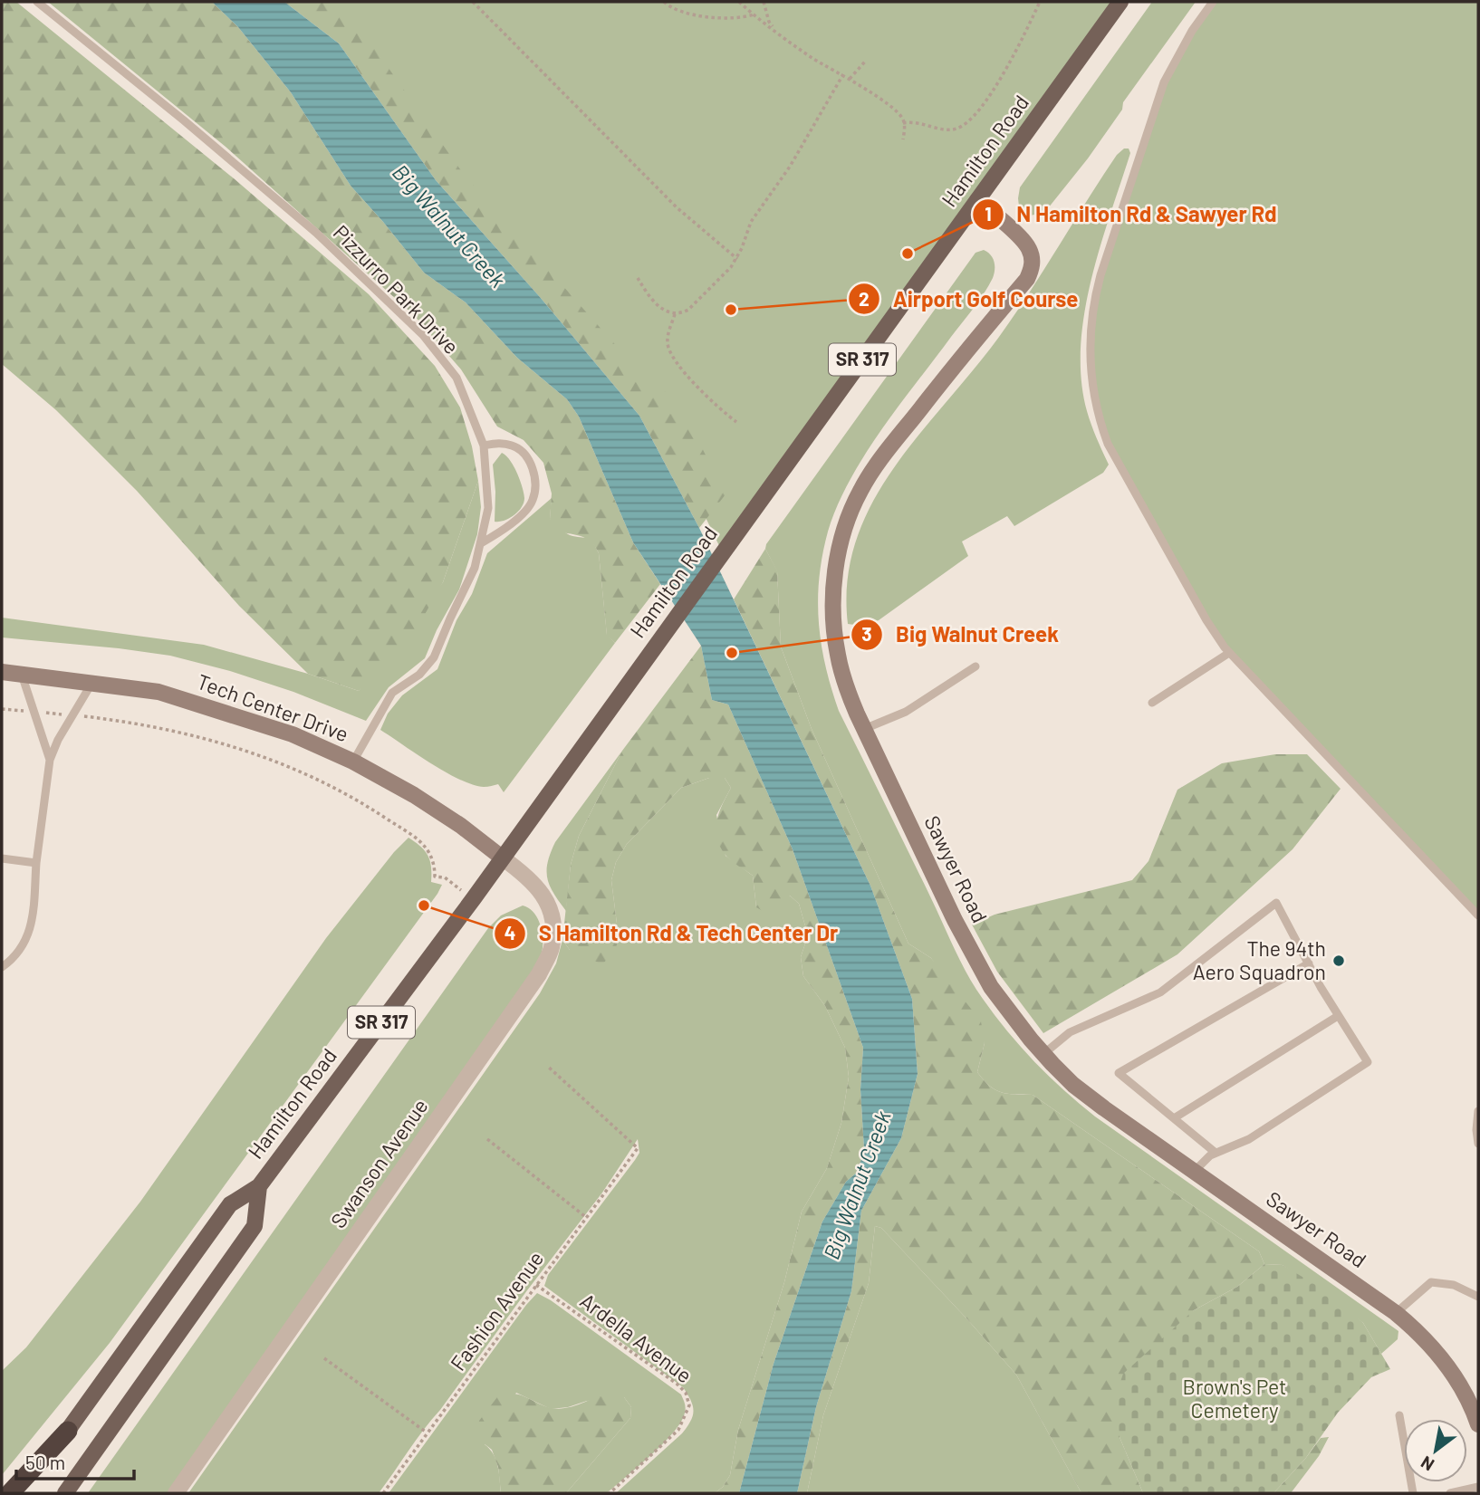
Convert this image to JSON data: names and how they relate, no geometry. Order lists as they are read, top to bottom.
{
  "streets": {
    "main road": ["Hamilton Road", "SR 317"],
    "street": ["Tech Center Drive", "Sawyer Road", "Swanson Avenue"],
    "lane": ["Pizzurro Park Drive"],
    "path": ["Fashion Avenue", "Ardella Avenue"]
  },
  "crossings": [
    ["Hamilton Road", "Tech Center Drive"],
    ["Hamilton Road", "Sawyer Road"],
    ["Hamilton Road", "Swanson Avenue"],
    ["Pizzurro Park Drive", "Tech Center Drive"],
    ["Tech Center Drive", "Swanson Avenue"],
    ["Fashion Avenue", "Ardella Avenue"]
  ],
  "water": ["Big Walnut Creek"],
  "parks": ["Brown's Pet Cemetery"],
  "places": [
    "N Hamilton Rd & Sawyer Rd",
    "Airport Golf Course",
    "Big Walnut Creek",
    "S Hamilton Rd & Tech Center Dr",
    "The 94th Aero Squadron"
  ],
  "scale_bar": "50 m",
  "north": "bottom left"
}
